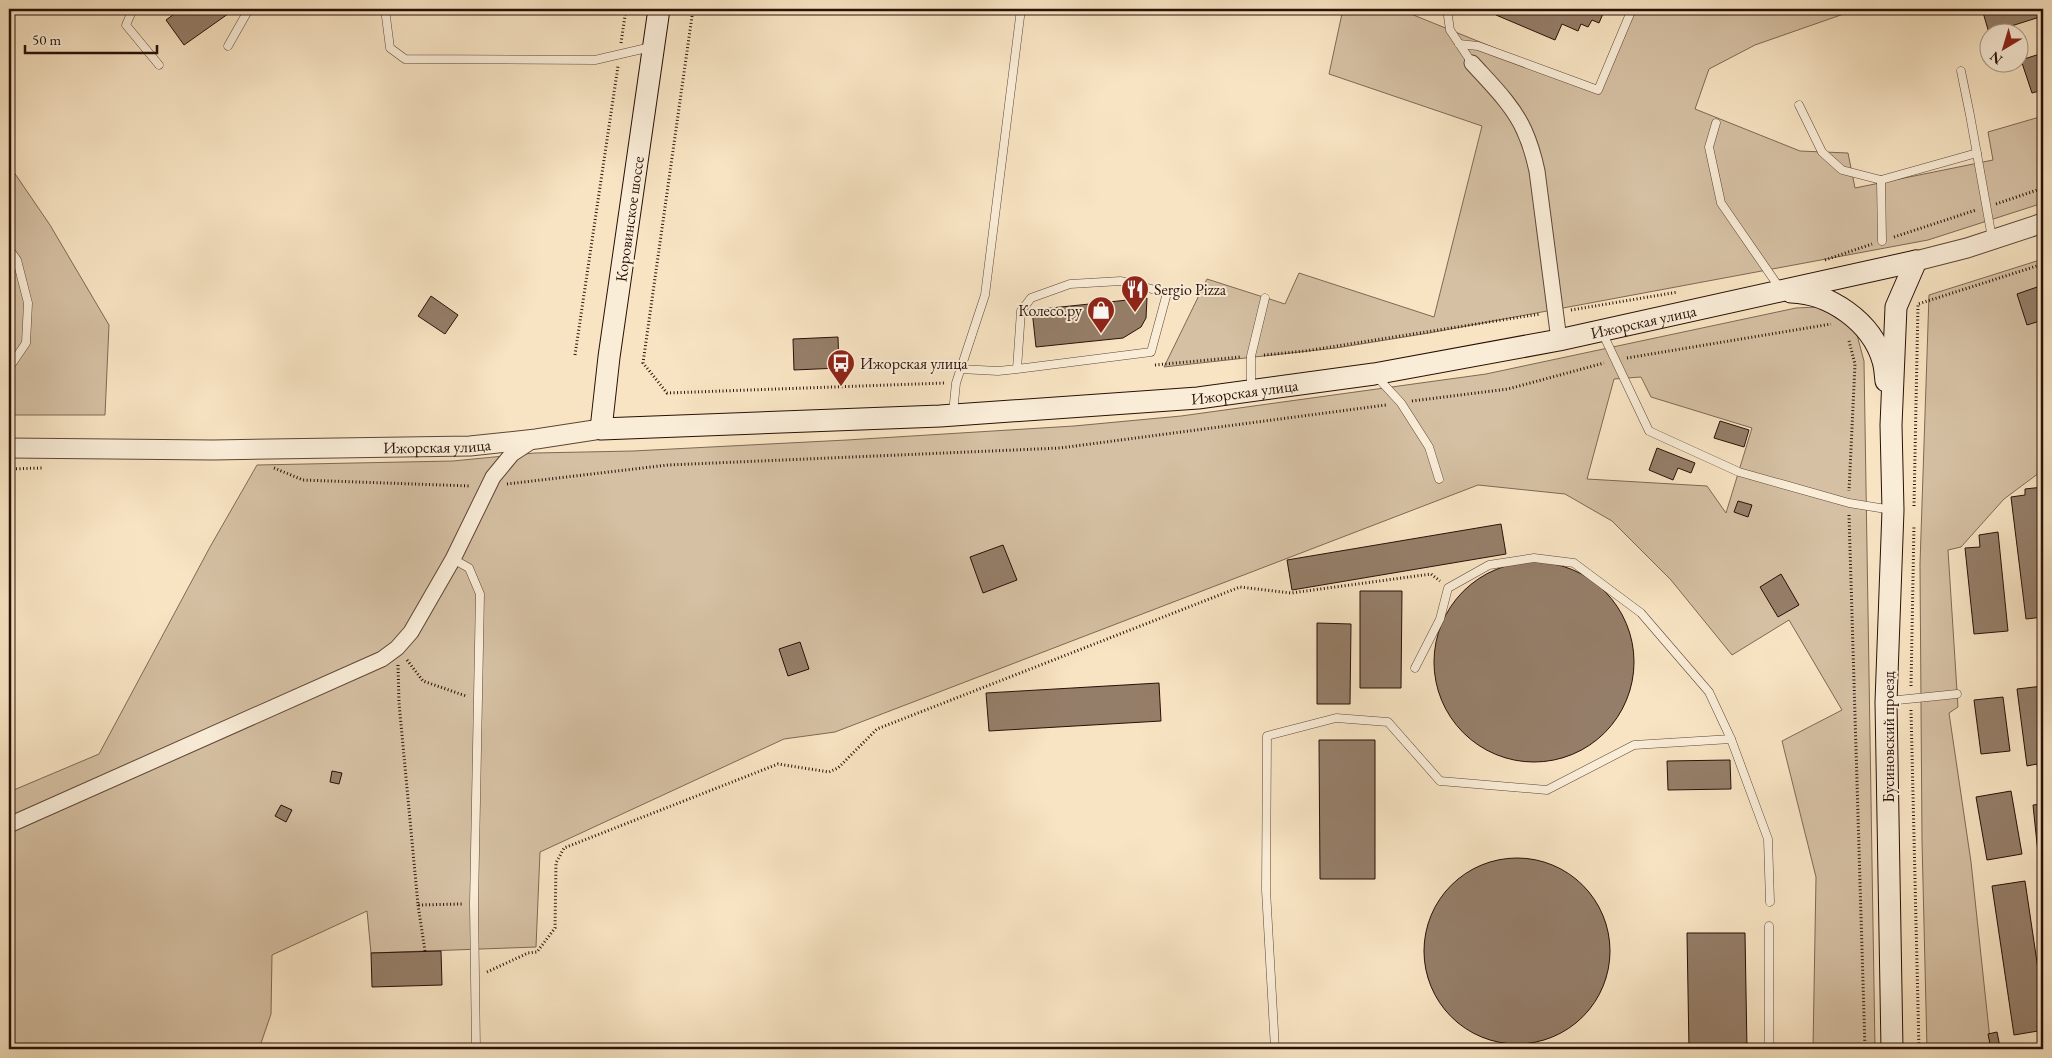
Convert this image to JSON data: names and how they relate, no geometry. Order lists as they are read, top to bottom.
{
  "streets": {
    "main road": ["Коровинское шоссе", "Ижорская улица", "Бусиновский проезд"]
  },
  "crossings": [
    ["Коровинское шоссе", "Ижорская улица"]
  ],
  "places": {
    "restaurant": ["Sergio Pizza"],
    "shop": ["Колесо.ру"],
    "bus stop": ["Ижорская улица"]
  },
  "scale_bar": "50 m",
  "north": "bottom left"
}
